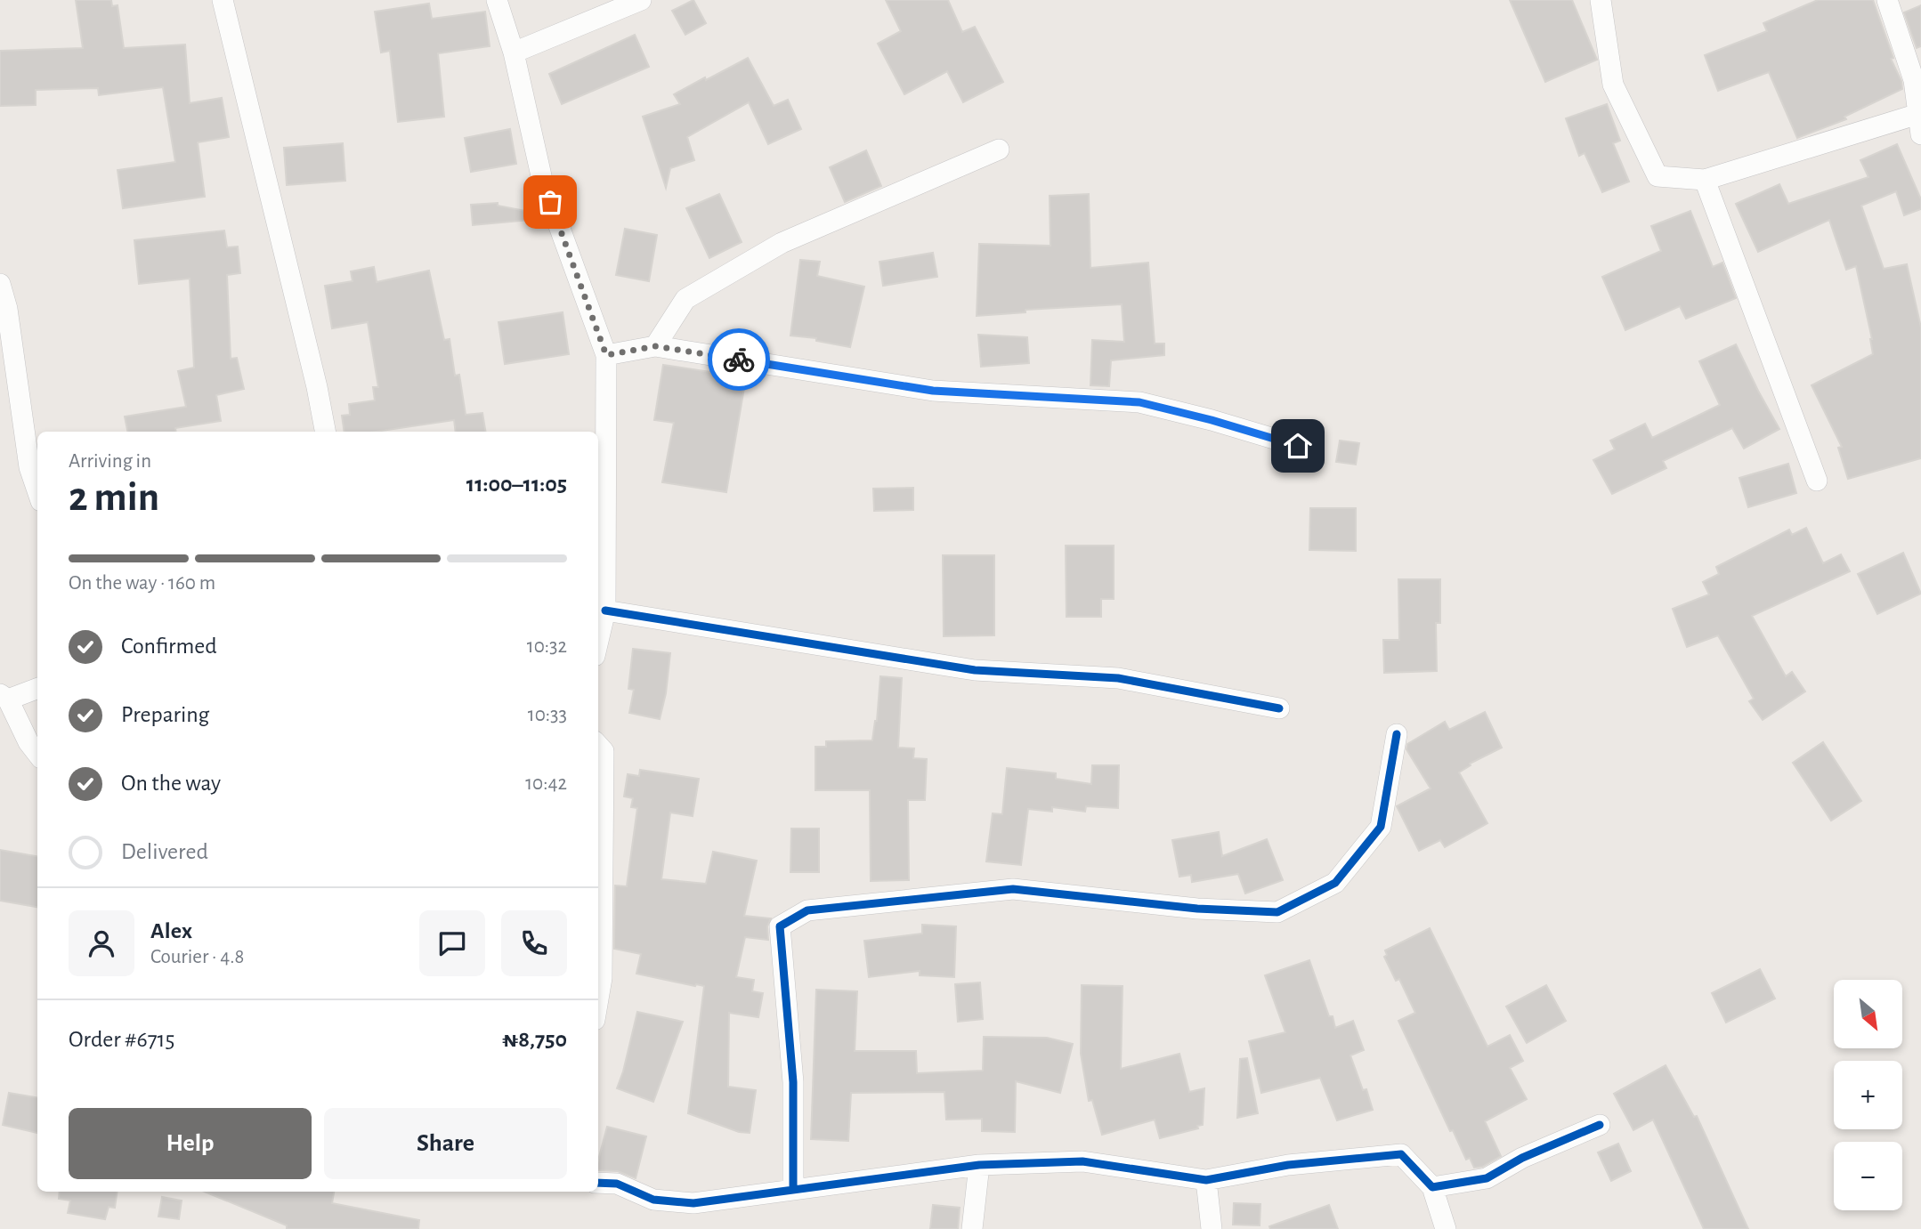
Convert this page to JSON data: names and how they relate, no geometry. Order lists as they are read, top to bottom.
{
  "north": "bottom right",
  "page": {
    "heading": ["2 min", "Arriving in", "11:00–11:05"],
    "panel": [
      "Alex",
      "Courier · 4.8",
      "Order #6715",
      "₦8,750"
    ],
    "bar": "On the way · 160 m",
    "list": [
      ["Confirmed", "10:32"],
      ["Preparing", "10:33"],
      ["On the way", "10:42"],
      "Delivered"
    ],
    "map_buttons": ["+", "−"],
    "buttons": ["Help", "Share"]
  }
}
